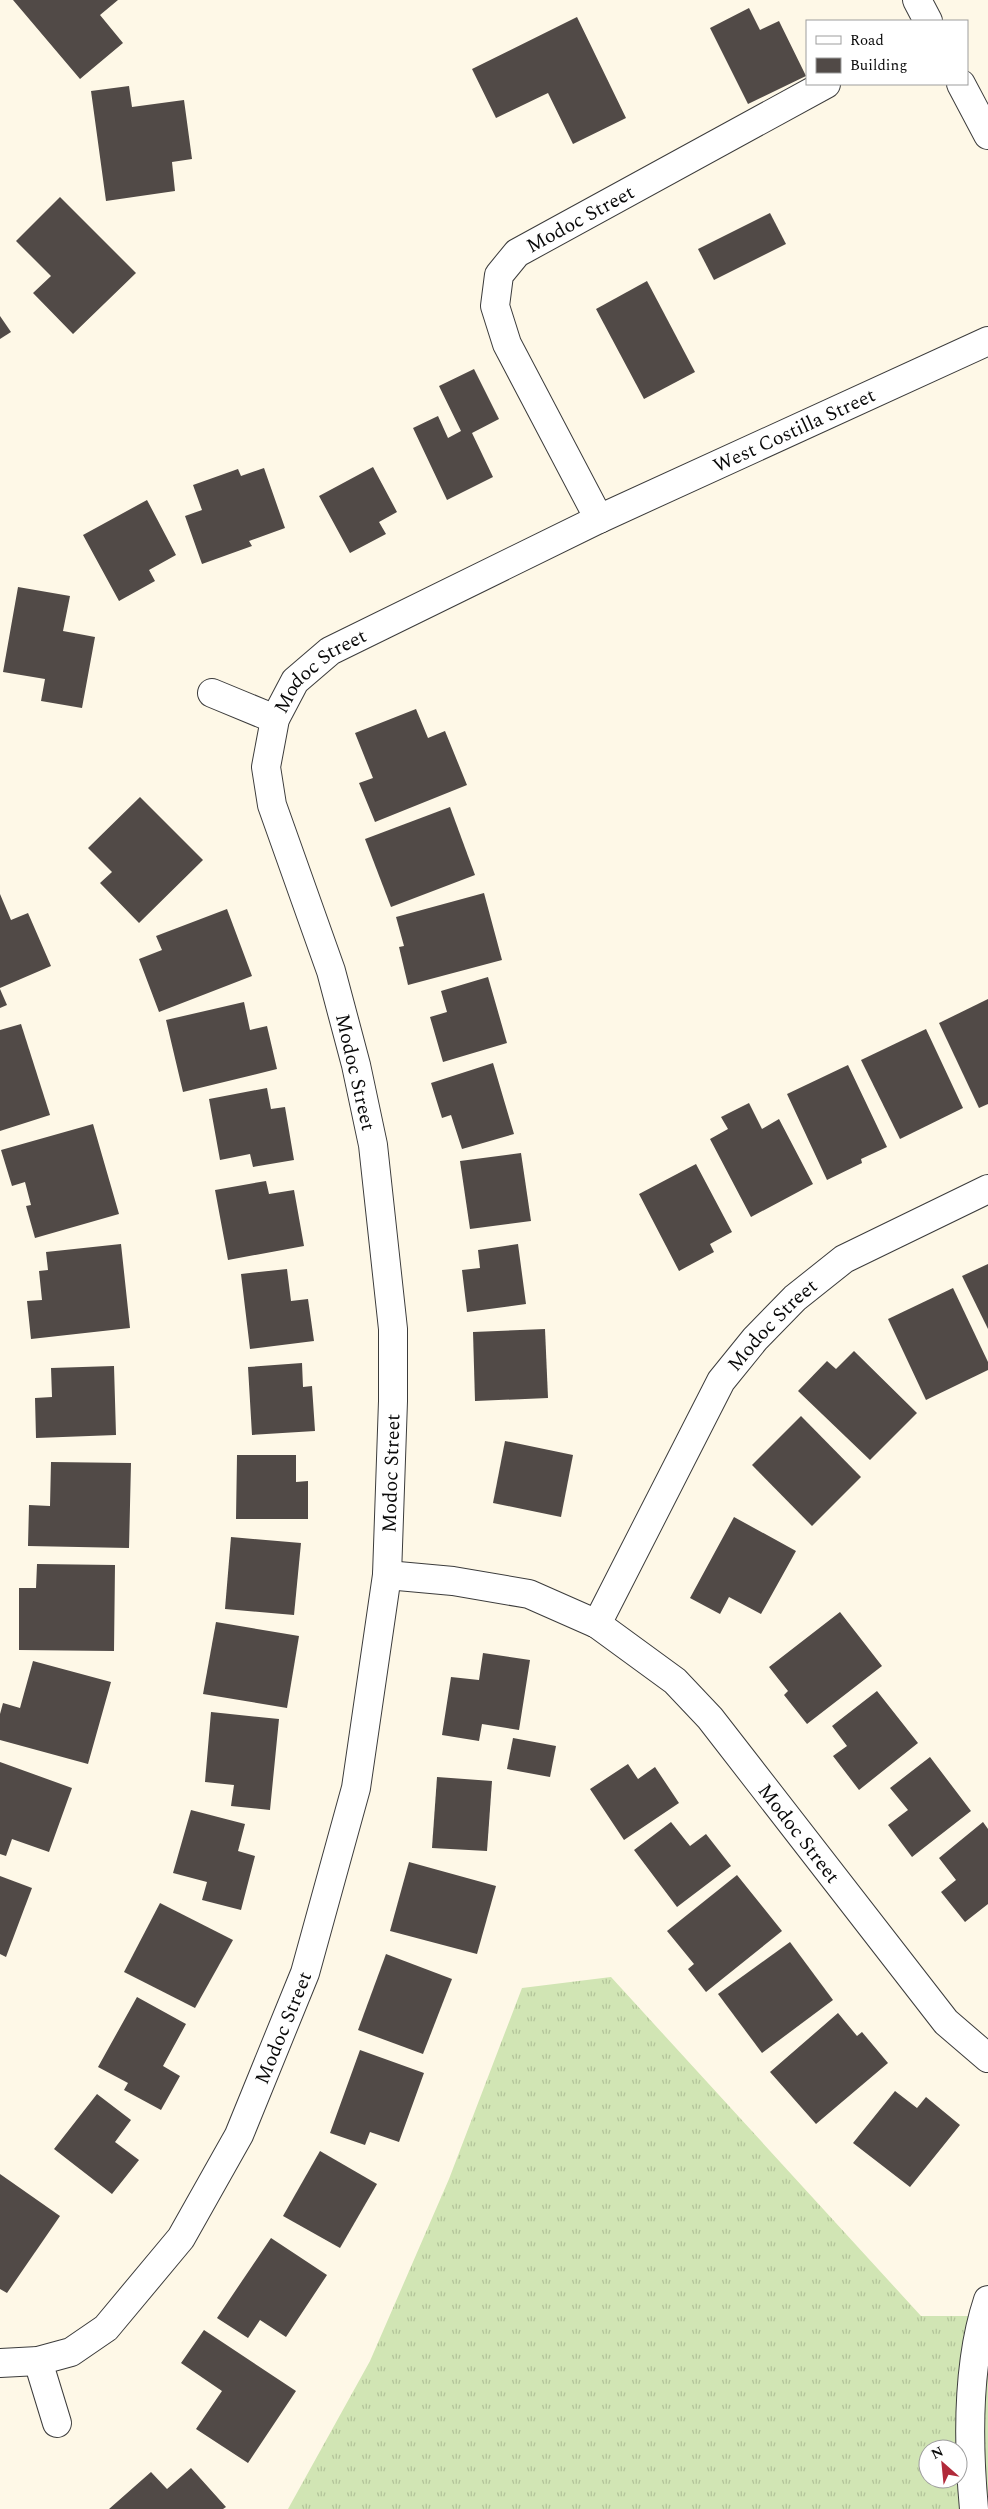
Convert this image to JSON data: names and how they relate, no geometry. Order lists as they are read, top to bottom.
{
  "streets": {
    "street": ["Modoc Street", "West Costilla Street"]
  },
  "crossings": [
    ["Modoc Street", "West Costilla Street"]
  ],
  "legend": ["Road", "Building"],
  "north": "top left"
}
